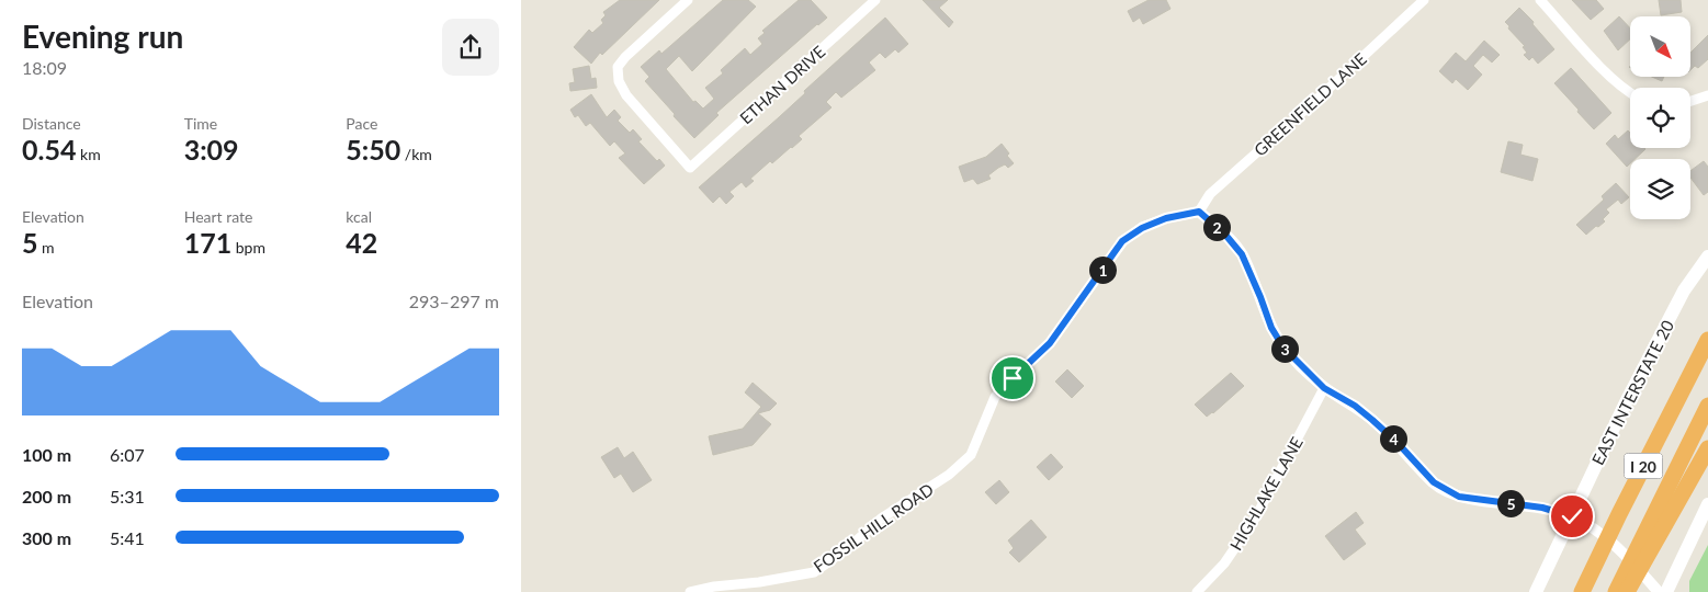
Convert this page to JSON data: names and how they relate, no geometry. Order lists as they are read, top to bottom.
{
  "streets": {
    "highway": ["I 20"],
    "main road": ["EAST INTERSTATE 20"],
    "street": [
      "ETHAN DRIVE",
      "GREENFIELD LANE",
      "HIGHLAKE LANE",
      "FOSSIL HILL ROAD"
    ]
  },
  "crossings": [
    ["GREENFIELD LANE", "FOSSIL HILL ROAD"]
  ],
  "north": "bottom right",
  "page": {
    "heading": ["Evening run", "18:09"],
    "stats": [
      ["Distance", "0.54 km"],
      ["Time", "3:09"],
      ["Pace", "5:50 /km"],
      ["Elevation", "5 m"],
      ["Heart rate", "171 bpm"],
      ["kcal", "42"]
    ],
    "pins": [
      "2",
      "1",
      "3",
      "4",
      "5"
    ],
    "chart": ["Elevation", "293–297 m"],
    "list": [
      {
        "name": "100 m",
        "note": "6:07"
      },
      {
        "name": "200 m",
        "note": "5:31"
      },
      {
        "name": "300 m",
        "note": "5:41"
      }
    ]
  }
}
